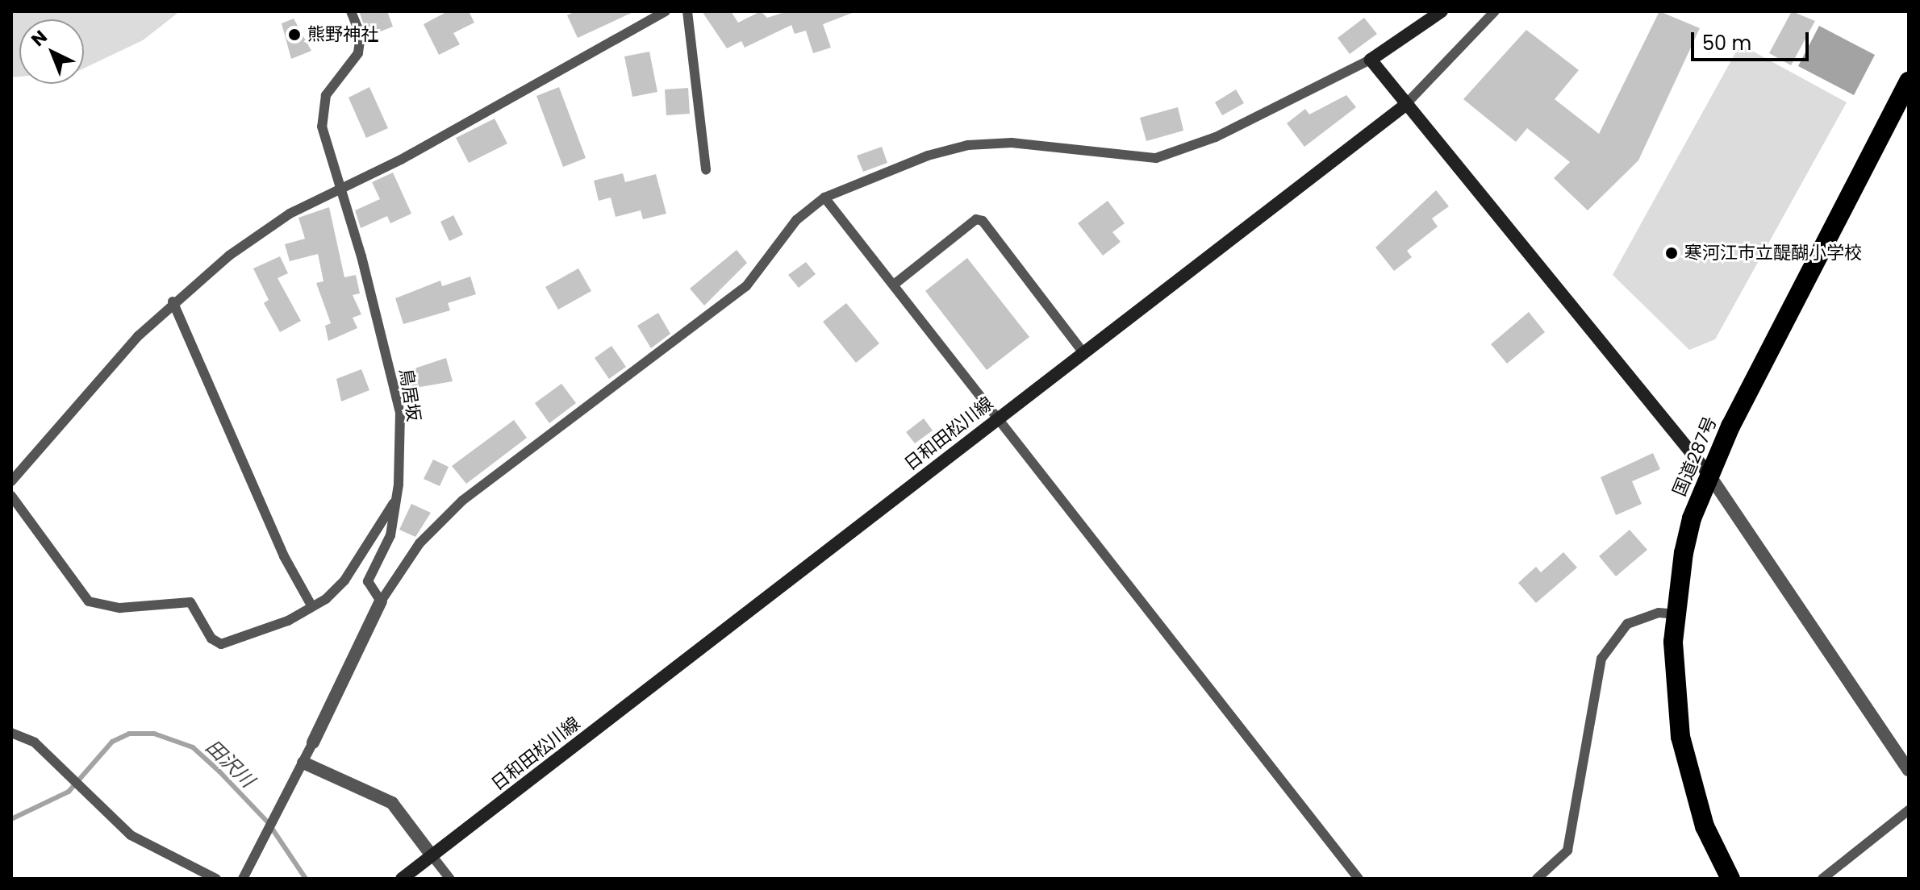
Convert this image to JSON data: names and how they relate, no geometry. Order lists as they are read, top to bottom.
{
  "streets": {
    "highway": ["国道287号"],
    "main road": ["日和田松川線"],
    "lane": ["鳥居坂"]
  },
  "water": ["田沢川"],
  "places": ["熊野神社", "寒河江市立醍醐小学校"],
  "scale_bar": "50 m",
  "north": "top left"
}
